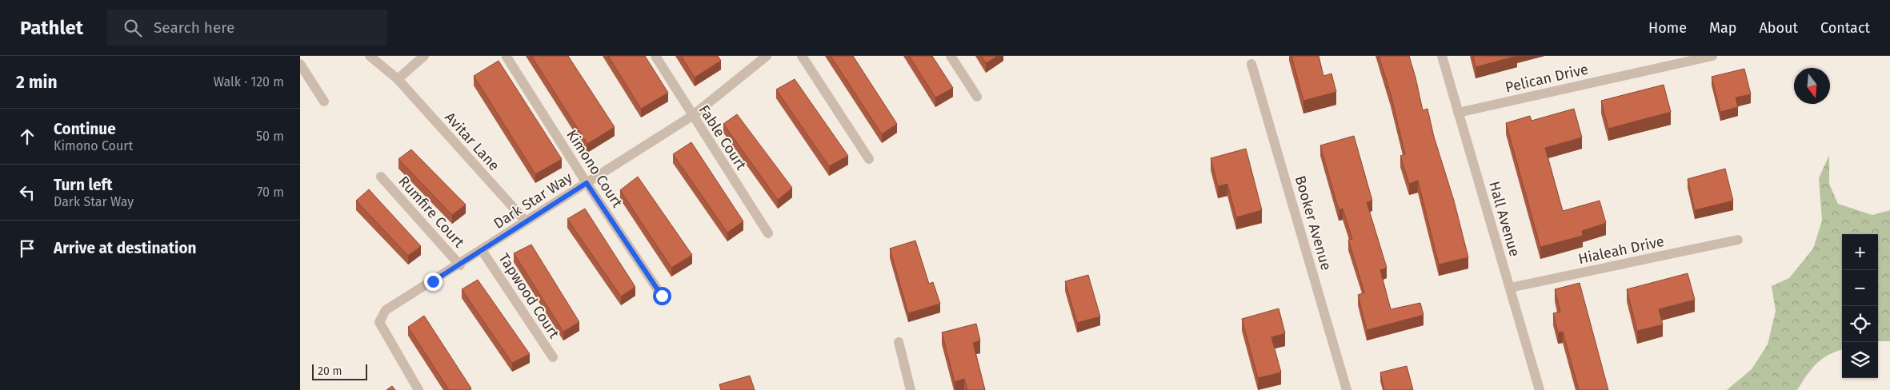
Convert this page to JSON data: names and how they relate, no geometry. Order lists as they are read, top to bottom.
{
  "streets": {
    "street": [
      "Pelican Drive",
      "Fable Court",
      "Avitar Lane",
      "Kimono Court",
      "Dark Star Way",
      "Rumfire Court",
      "Hall Avenue",
      "Booker Avenue",
      "Hialeah Drive",
      "Tapwood Court"
    ]
  },
  "crossings": [
    ["Pelican Drive", "Hall Avenue"],
    ["Fable Court", "Dark Star Way"],
    ["Avitar Lane", "Dark Star Way"],
    ["Kimono Court", "Dark Star Way"],
    ["Dark Star Way", "Rumfire Court"],
    ["Dark Star Way", "Tapwood Court"],
    ["Hall Avenue", "Hialeah Drive"]
  ],
  "scale_bar": "20 m",
  "north": "bottom",
  "page": {
    "header": "Pathlet",
    "search": "Search here",
    "nav": [
      "Home",
      "Map",
      "About",
      "Contact"
    ],
    "heading": ["2 min", "Walk · 120 m"],
    "list": [
      ["Continue", "Kimono Court", "50 m"],
      ["Turn left", "Dark Star Way", "70 m"],
      "Arrive at destination"
    ],
    "map_buttons": ["+", "−"],
    "scale": "20 m"
  }
}
